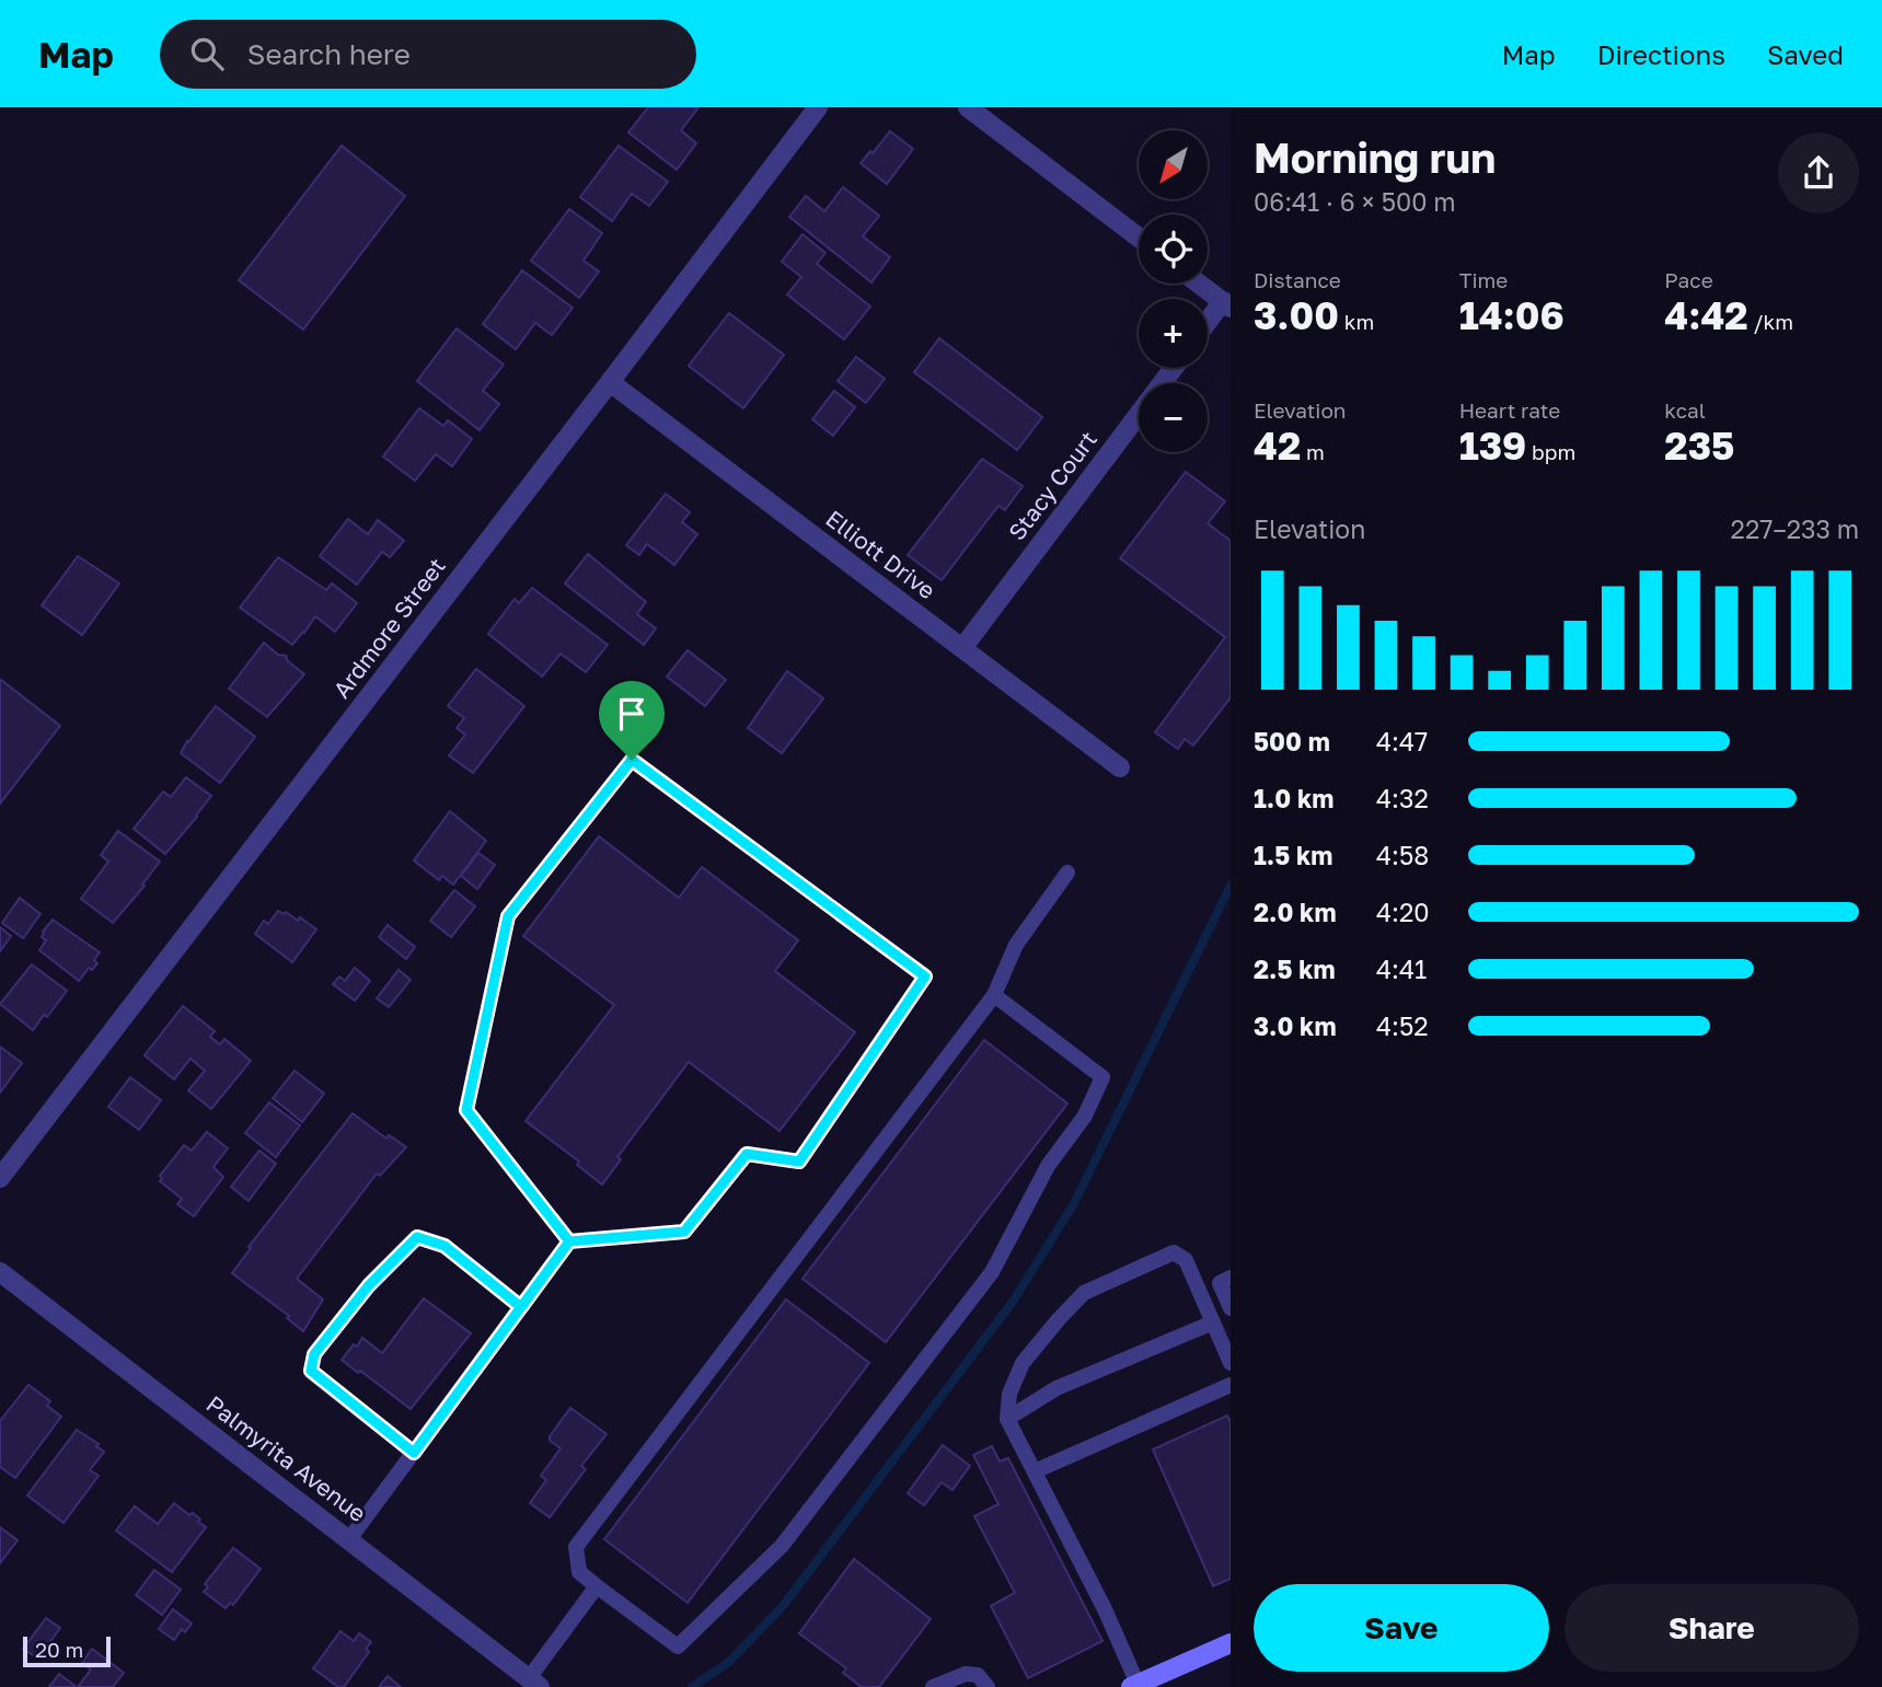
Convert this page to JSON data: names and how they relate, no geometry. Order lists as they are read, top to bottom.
{
  "streets": {
    "street": [
      "Stacy Court",
      "Elliott Drive",
      "Ardmore Street",
      "Palmyrita Avenue"
    ]
  },
  "crossings": [
    ["Stacy Court", "Elliott Drive"],
    ["Elliott Drive", "Ardmore Street"]
  ],
  "scale_bar": "20 m",
  "north": "bottom left",
  "page": {
    "header": "Map",
    "search": "Search here",
    "nav": ["Map", "Directions", "Saved"],
    "heading": ["Morning run", "06:41 · 6 × 500 m"],
    "map_buttons": ["+", "−"],
    "stats": [
      ["Distance", "3.00 km"],
      ["Time", "14:06"],
      ["Pace", "4:42 /km"],
      ["Elevation", "42 m"],
      ["Heart rate", "139 bpm"],
      ["kcal", "235"]
    ],
    "chart": ["Elevation", "227–233 m"],
    "list": [
      {
        "name": "500 m",
        "note": "4:47"
      },
      {
        "name": "1.0 km",
        "note": "4:32"
      },
      {
        "name": "1.5 km",
        "note": "4:58"
      },
      {
        "name": "2.0 km",
        "note": "4:20"
      },
      {
        "name": "2.5 km",
        "note": "4:41"
      },
      {
        "name": "3.0 km",
        "note": "4:52"
      }
    ],
    "buttons": ["Save", "Share"],
    "scale": "20 m"
  }
}
